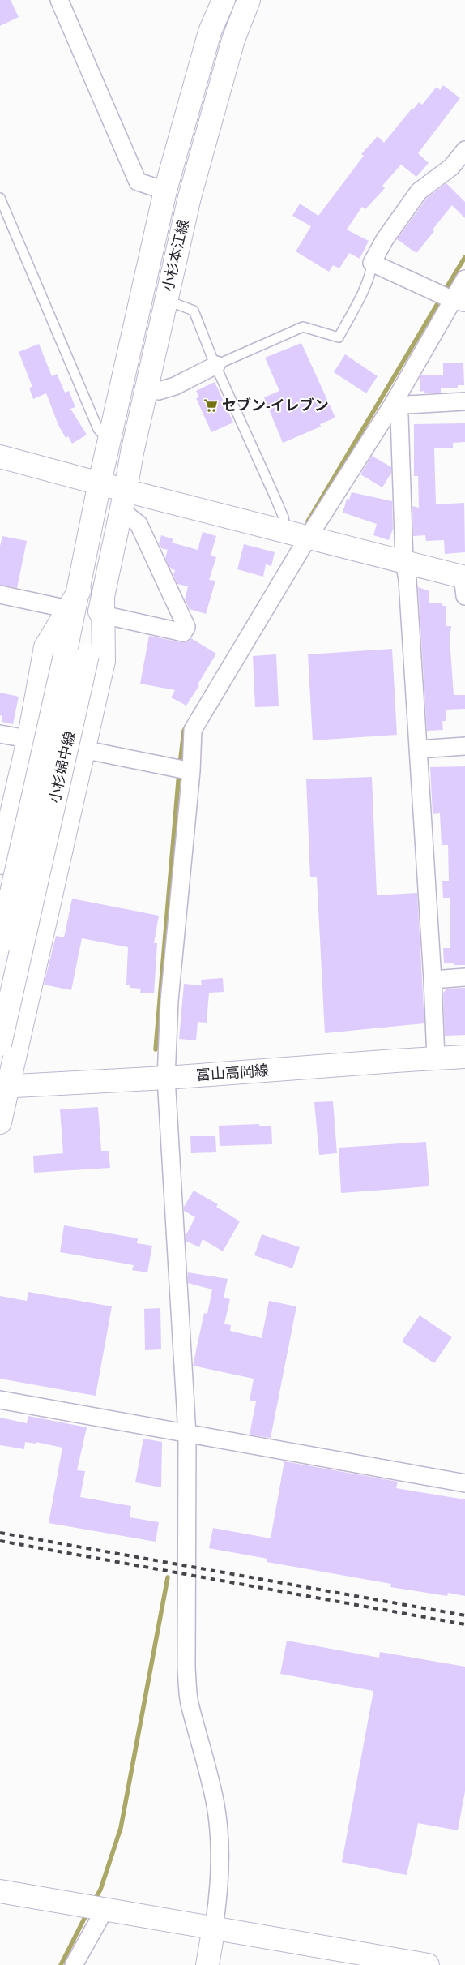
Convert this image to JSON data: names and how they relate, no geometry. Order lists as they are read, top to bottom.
{
  "streets": {
    "main road": ["小杉本江線", "小杉婦中線", "富山高岡線"]
  },
  "crossings": [
    ["小杉本江線", "小杉婦中線"]
  ],
  "places": {
    "supermarket": ["セブン-イレブン"]
  }
}
